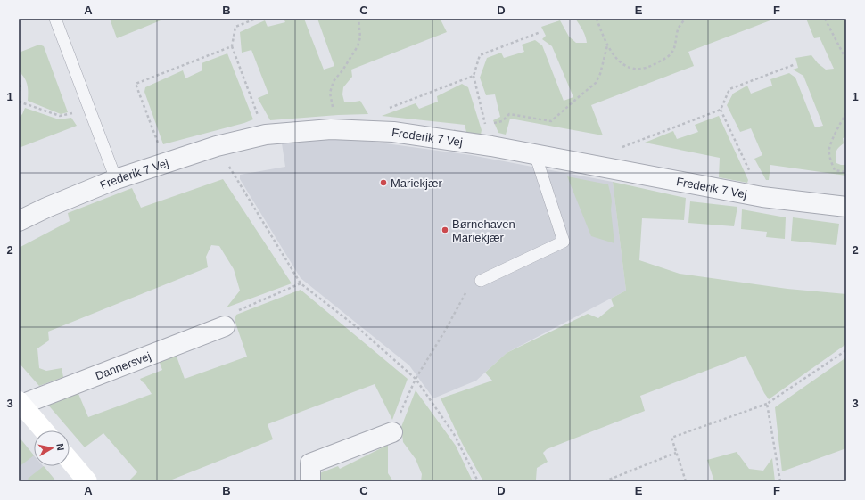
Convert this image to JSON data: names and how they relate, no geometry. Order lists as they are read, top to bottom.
{
  "streets": {
    "street": ["Frederik 7 Vej", "Dannersvej"]
  },
  "places": ["Mariekjær", "Børnehaven Mariekjær"],
  "north": "right",
  "grid": {
    "columns": [
      "A",
      "B",
      "C",
      "D",
      "E",
      "F"
    ],
    "rows": ["1", "2", "3"]
  }
}
